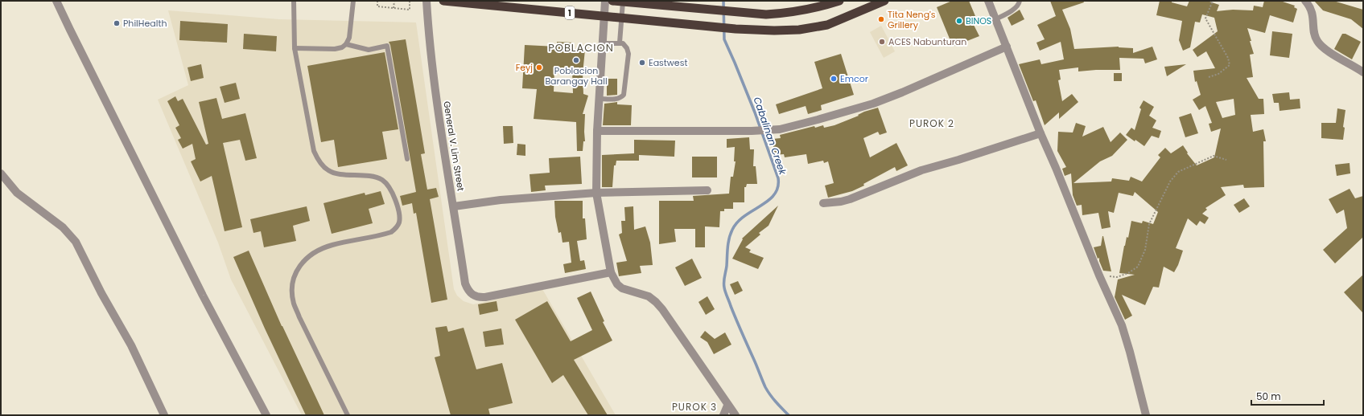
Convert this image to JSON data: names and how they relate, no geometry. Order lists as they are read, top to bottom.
{
  "streets": {
    "highway": ["1"],
    "street": ["General V. Lim Street"]
  },
  "districts": ["POBLACION", "PUROK 2", "PUROK 3"],
  "water": ["Cabalinan Creek"],
  "places": [
    "Tita Neng's Grillery",
    "BINOS",
    "PhilHealth",
    "ACES Nabunturan",
    "Poblacion Barangay Hall",
    "Eastwest",
    "Feyj",
    "Emcor"
  ],
  "scale_bar": "50 m"
}
